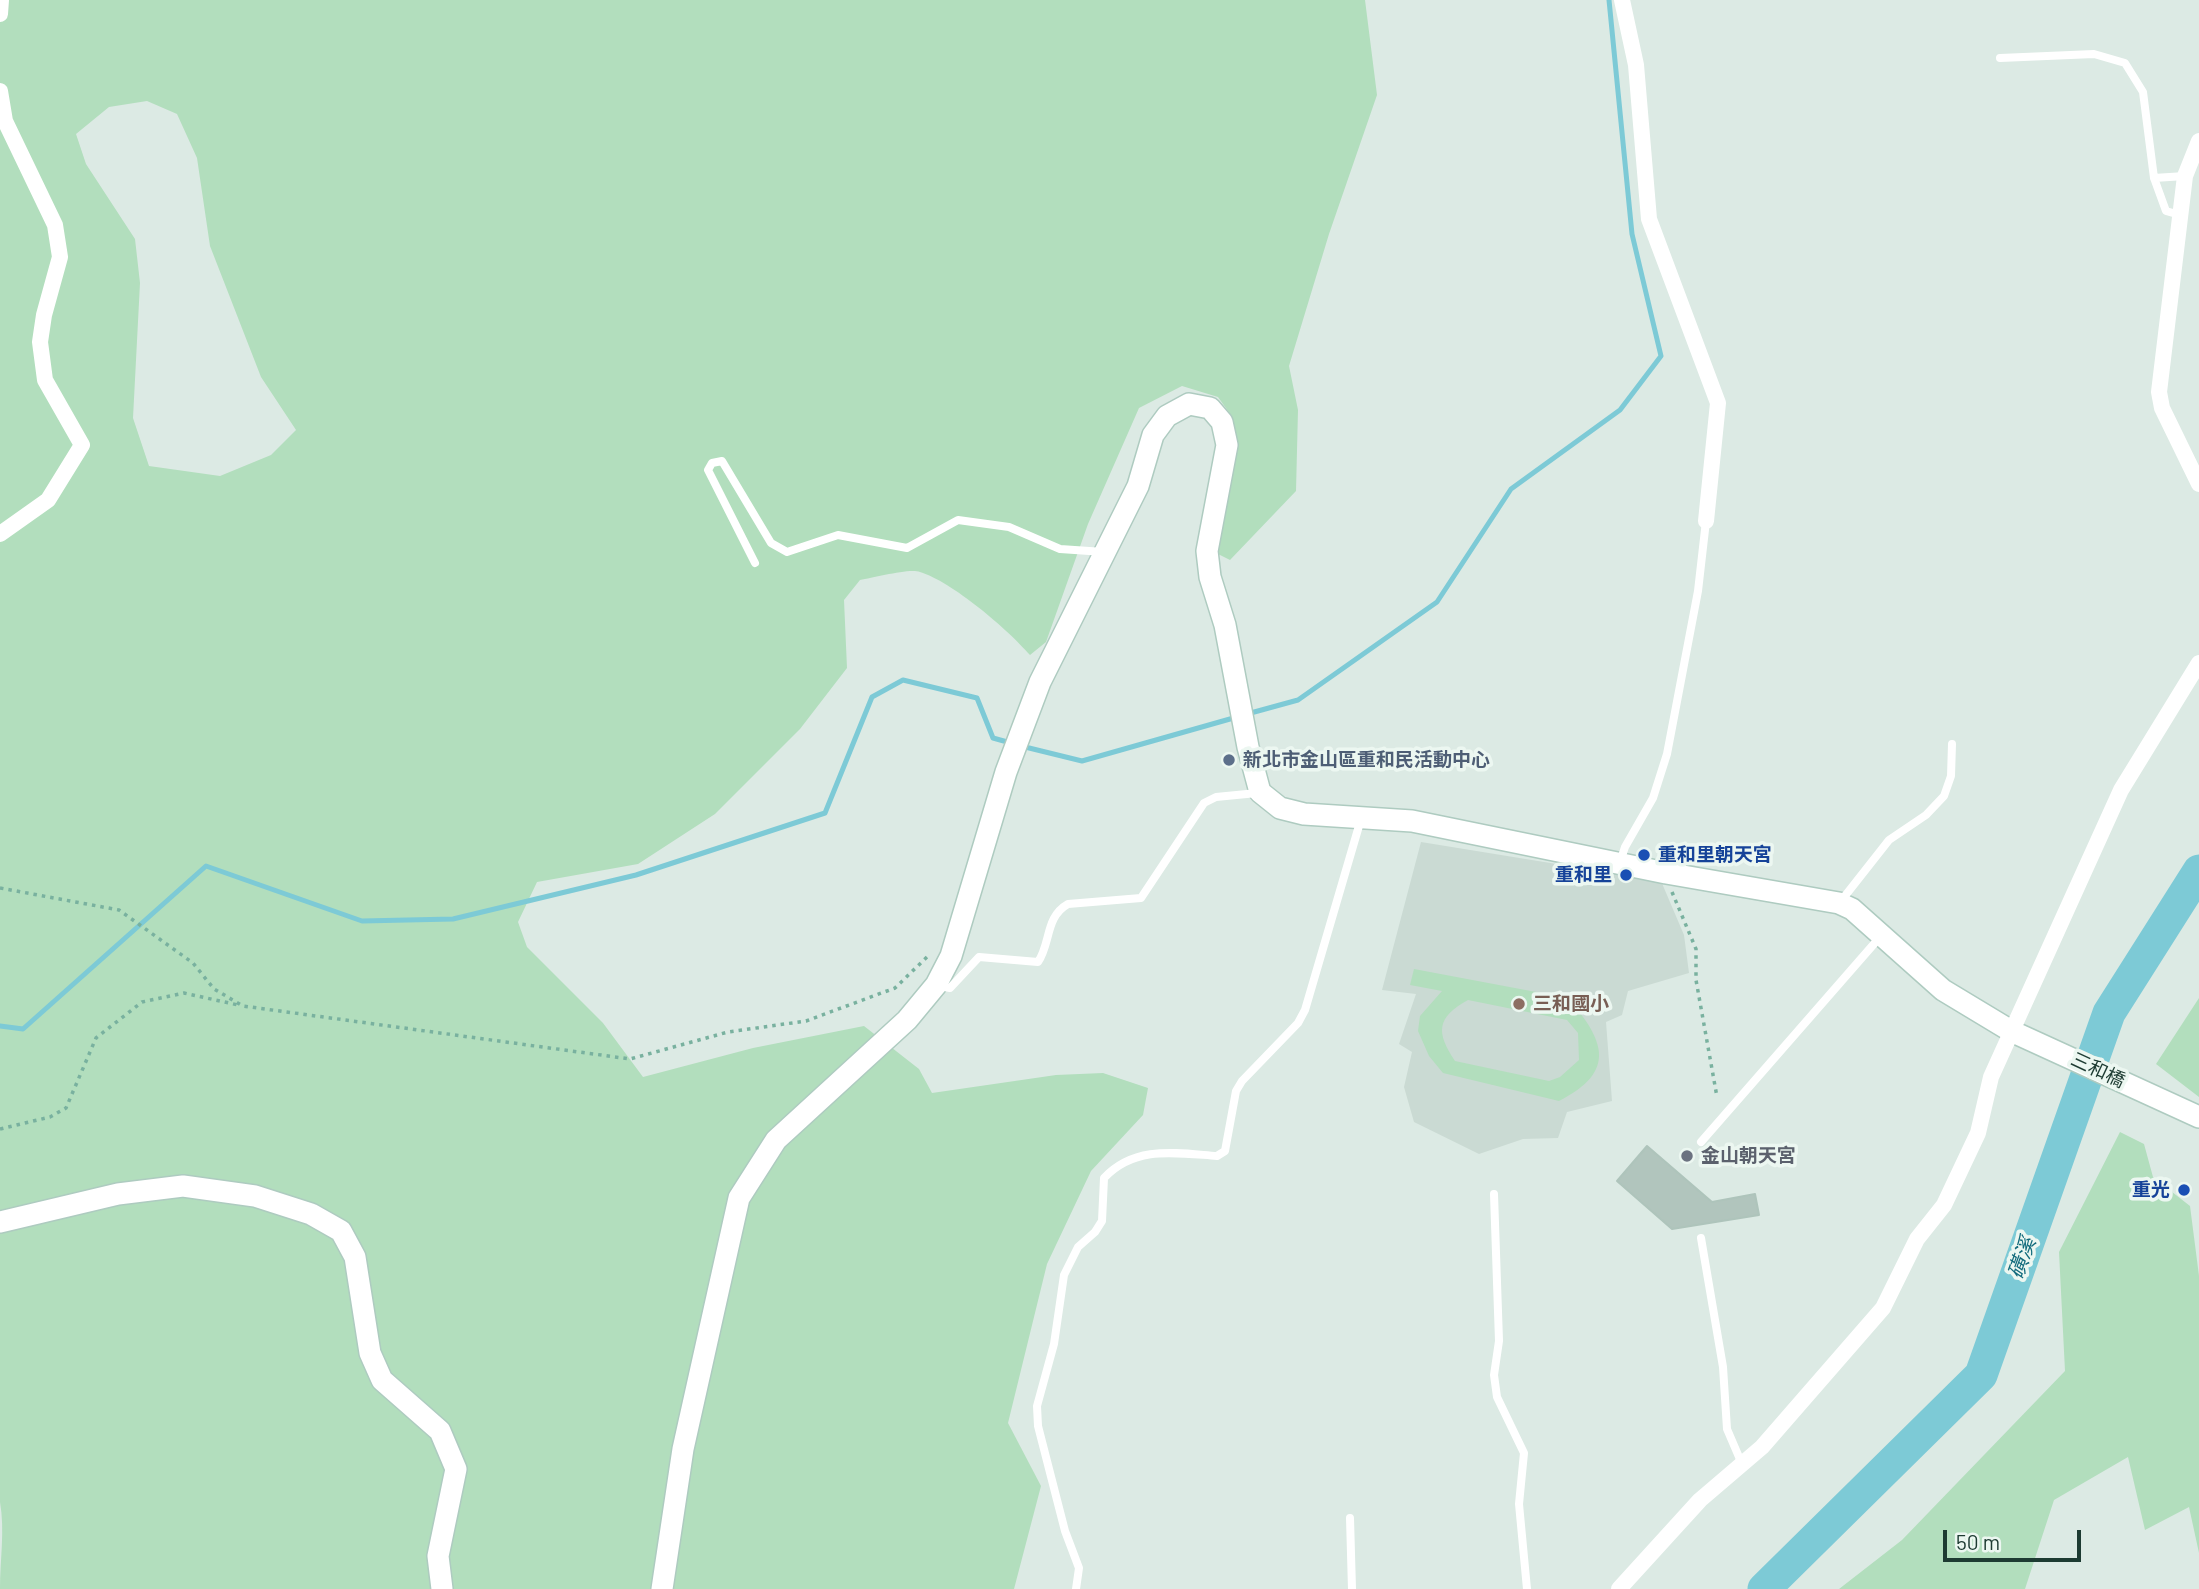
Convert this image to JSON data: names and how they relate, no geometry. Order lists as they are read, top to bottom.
{
  "streets": {
    "street": ["三和橋"]
  },
  "water": ["磺溪"],
  "places": [
    "新北市金山區重和民活動中心",
    "重和里朝天宮",
    "重和里",
    "三和國小",
    "金山朝天宮",
    "重光"
  ],
  "scale_bar": "50 m"
}
